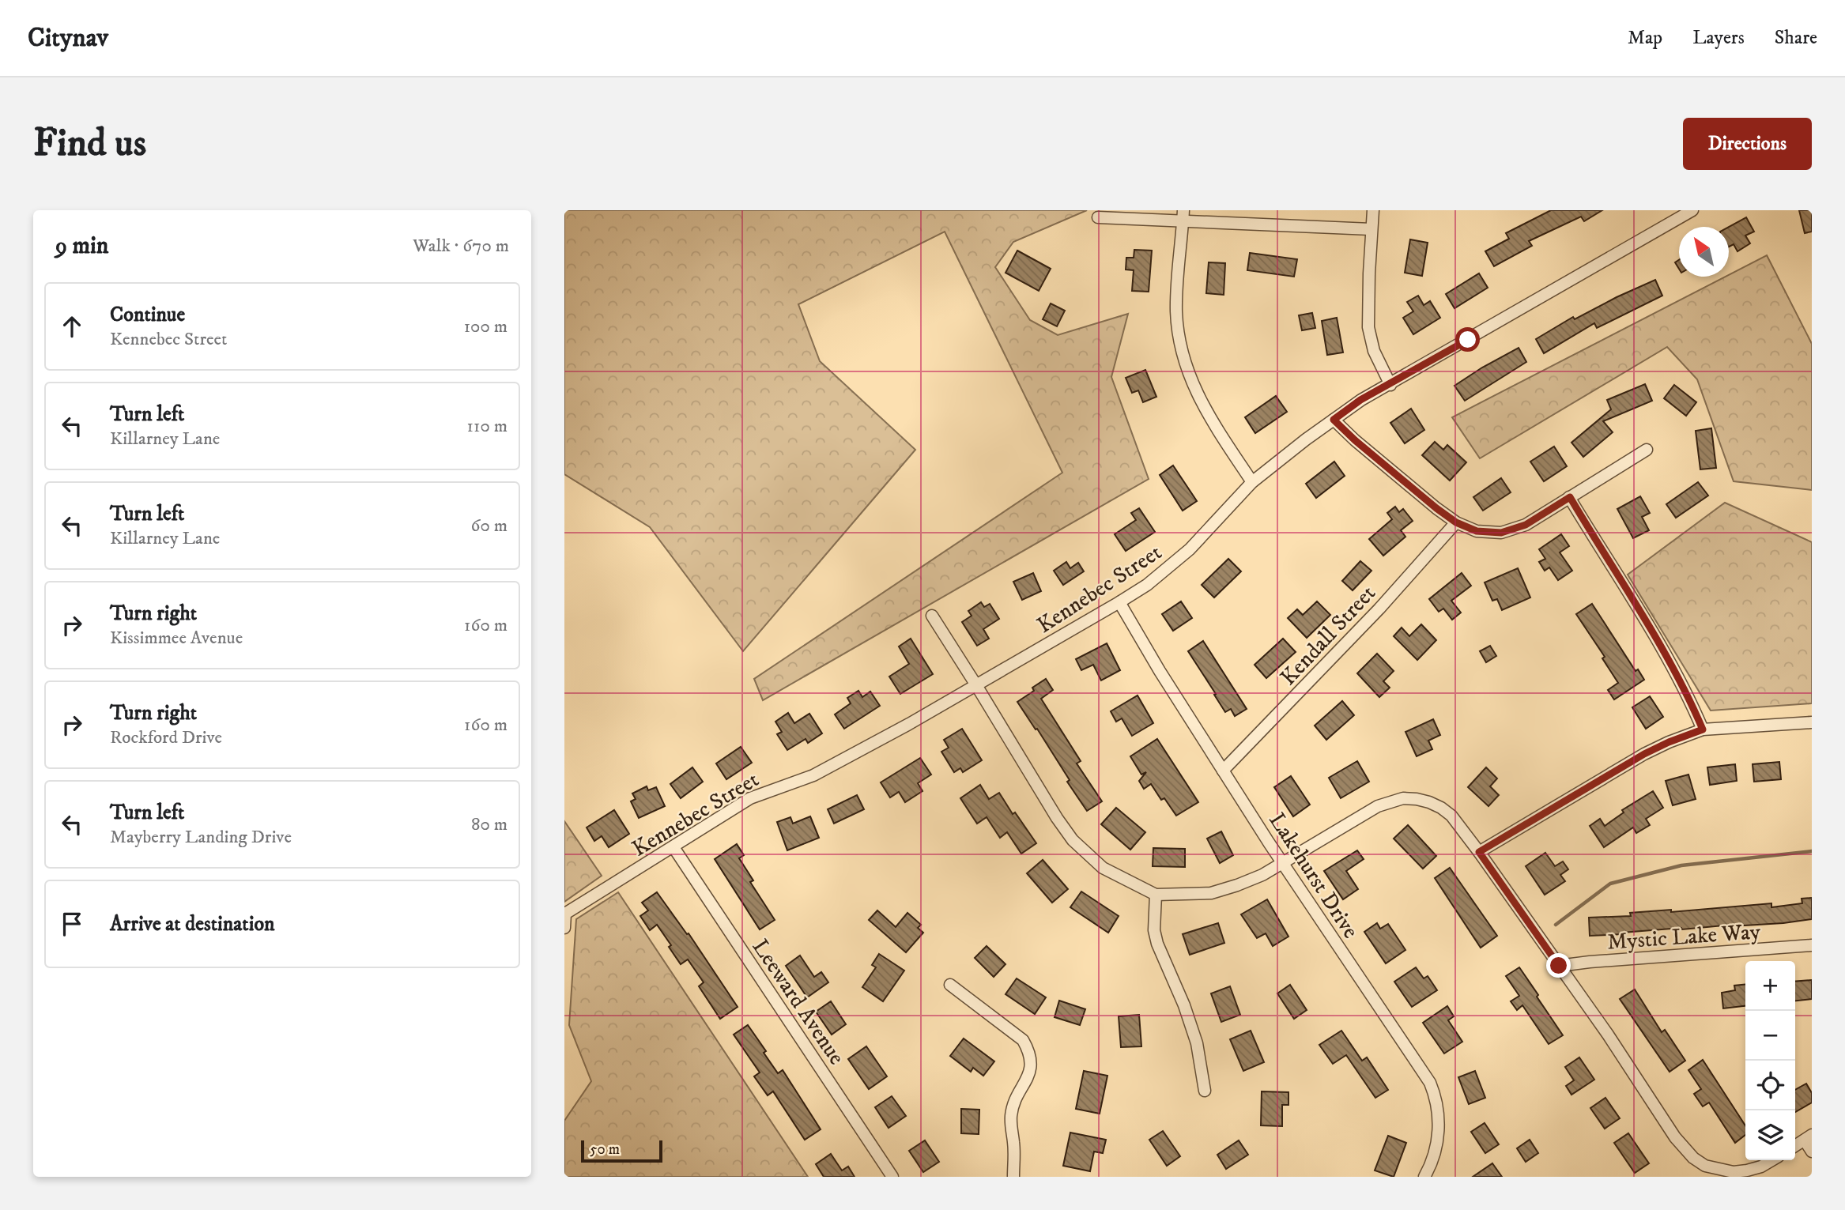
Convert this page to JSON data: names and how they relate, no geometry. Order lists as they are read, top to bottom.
{
  "streets": {
    "street": [
      "Kennebec Street",
      "Kendall Street",
      "Lakehurst Drive",
      "Mystic Lake Way",
      "Leeward Avenue"
    ]
  },
  "crossings": [
    ["Kennebec Street", "Lakehurst Drive"],
    ["Kennebec Street", "Leeward Avenue"],
    ["Kendall Street", "Lakehurst Drive"]
  ],
  "scale_bar": "50 m",
  "north": "top left",
  "page": {
    "header": "Citynav",
    "nav": ["Map", "Layers", "Share"],
    "buttons": "Directions",
    "title": "Find us",
    "heading": ["9 min", "Walk · 670 m"],
    "list": [
      ["Continue", "Kennebec Street", "100 m"],
      ["Turn left", "Killarney Lane", "110 m"],
      ["Turn left", "Killarney Lane", "60 m"],
      ["Turn right", "Kissimmee Avenue", "160 m"],
      ["Turn right", "Rockford Drive", "160 m"],
      ["Turn left", "Mayberry Landing Drive", "80 m"],
      "Arrive at destination"
    ],
    "map_buttons": ["+", "−"],
    "scale": "50 m"
  }
}
